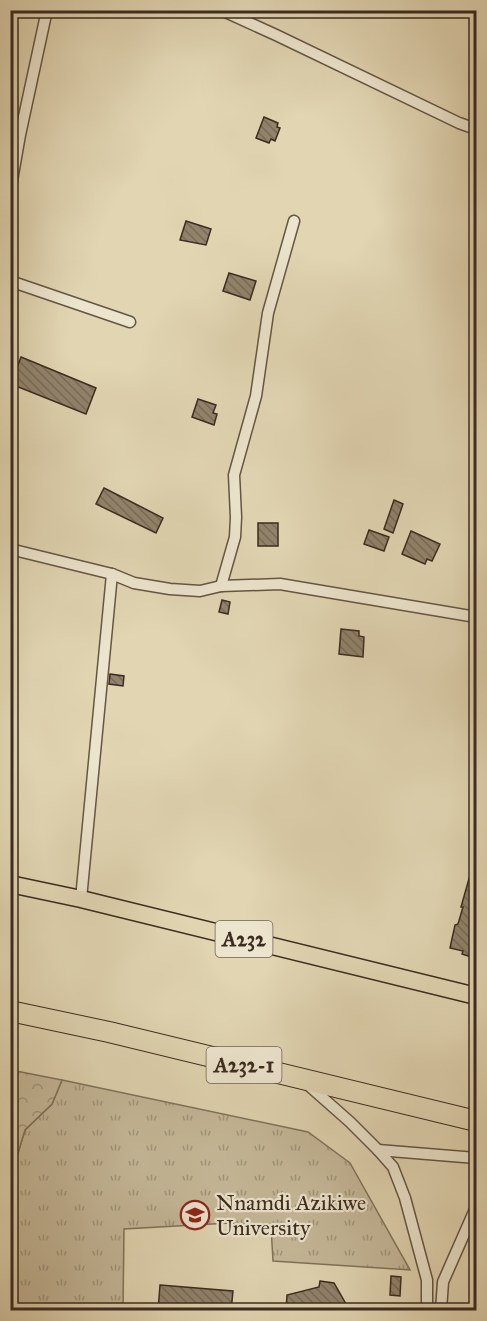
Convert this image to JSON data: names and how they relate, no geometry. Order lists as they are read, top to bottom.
{
  "streets": {
    "highway": ["A232-1"],
    "main road": ["A232"]
  },
  "places": {
    "school or university": ["Nnamdi Azikiwe University"]
  }
}
